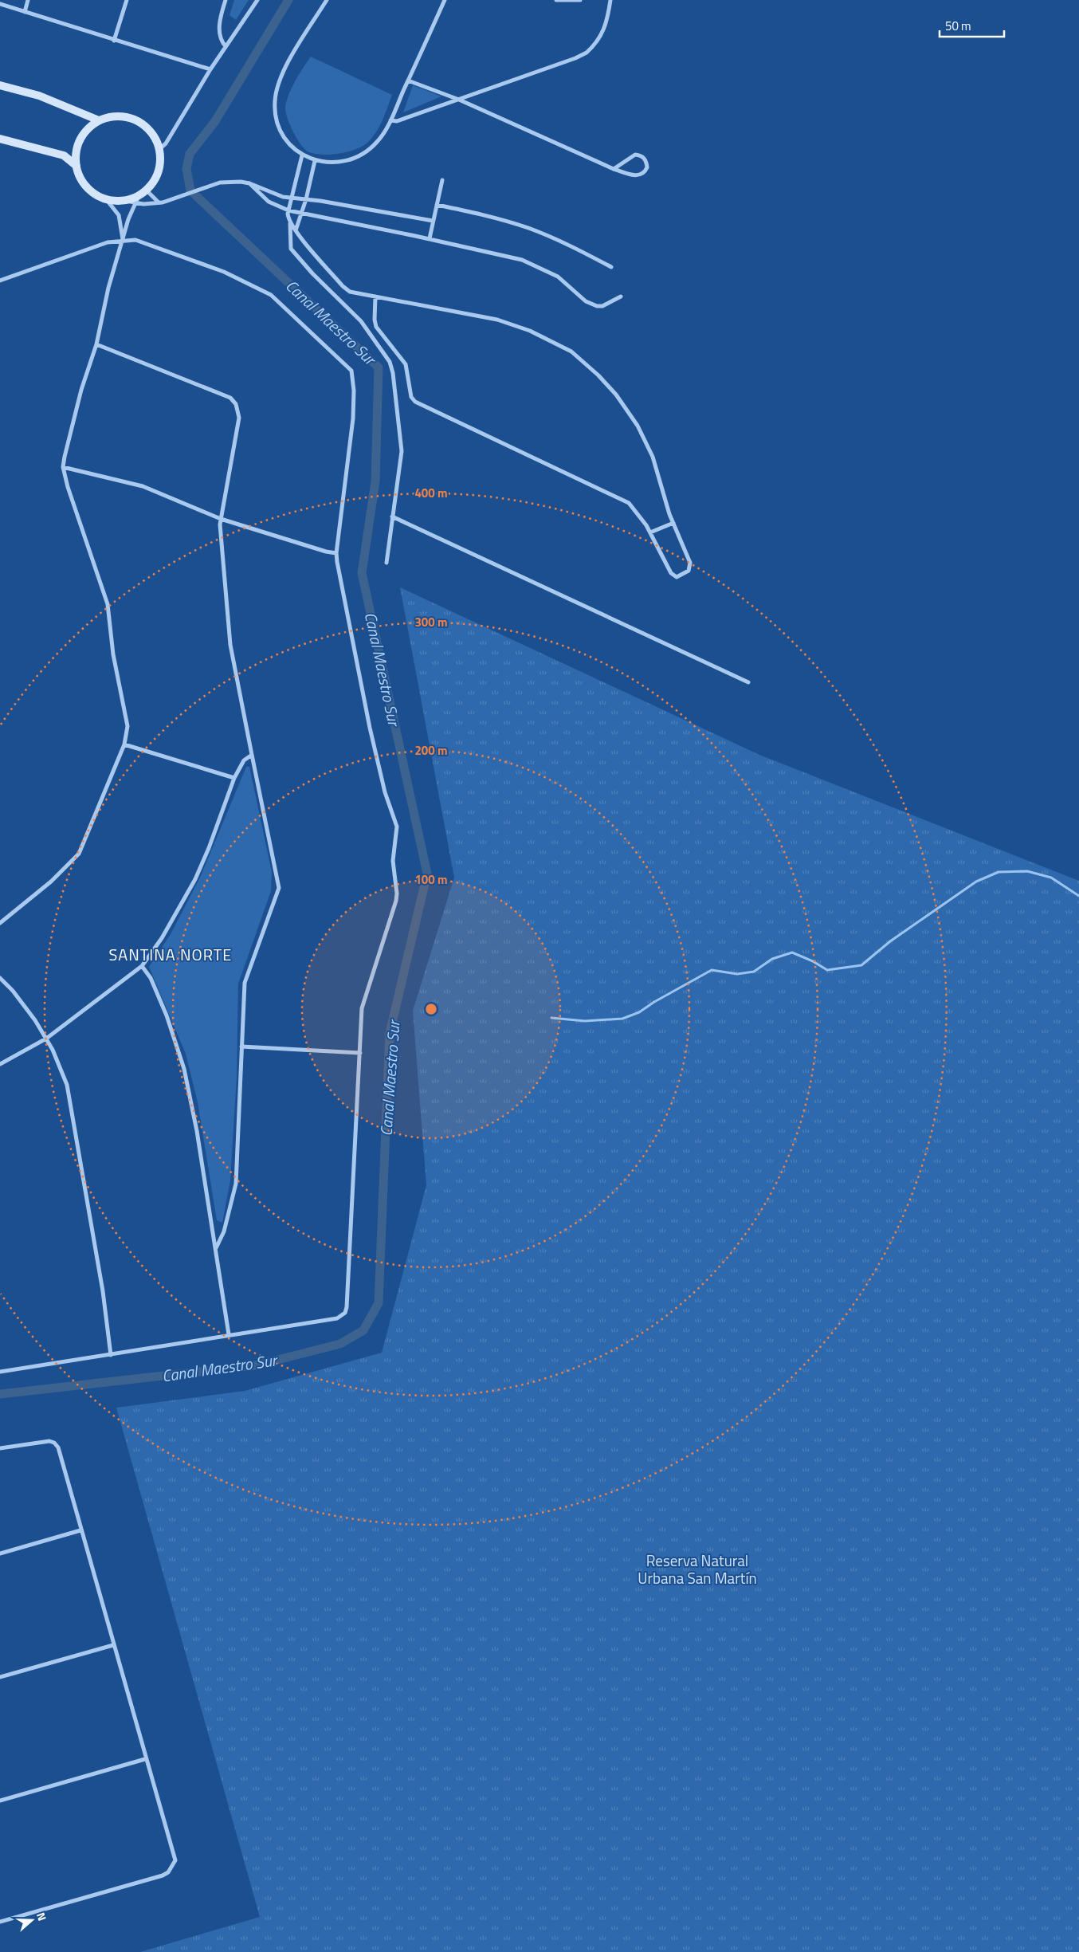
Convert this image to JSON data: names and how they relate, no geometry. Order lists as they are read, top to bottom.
{
  "districts": ["SANTINA NORTE"],
  "water": ["Canal Maestro Sur"],
  "parks": ["Reserva Natural Urbana San Martín"],
  "scale_bar": "50 m",
  "north": "right",
  "rings": [
    "400 m",
    "300 m",
    "200 m",
    "100 m"
  ]
}
